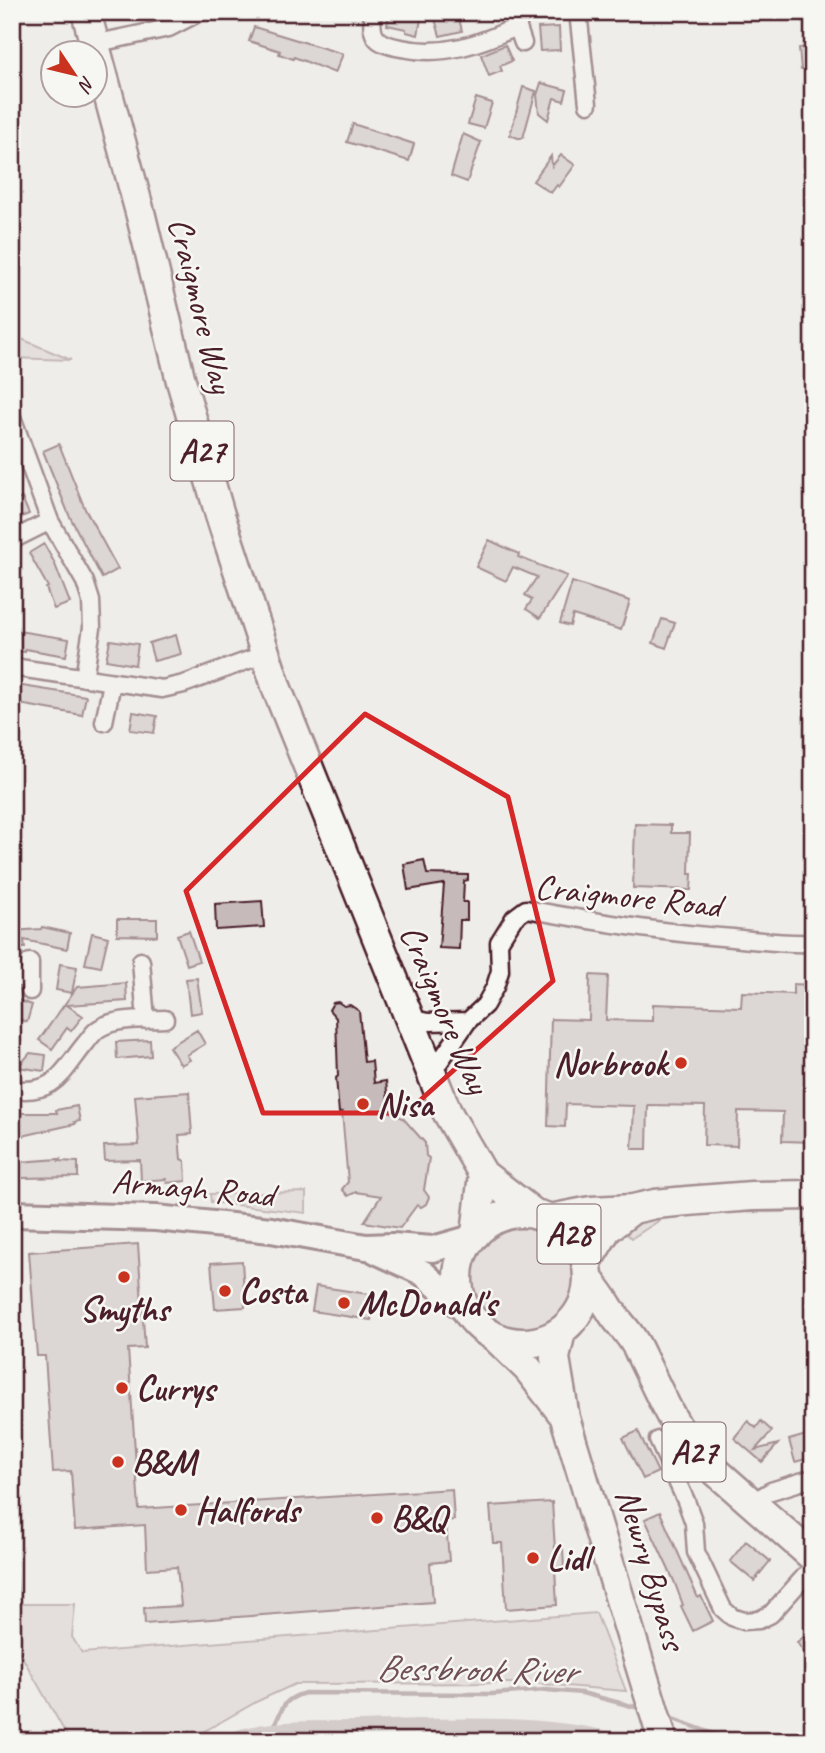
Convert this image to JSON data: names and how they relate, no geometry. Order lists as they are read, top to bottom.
{
  "streets": {
    "highway": [
      "Craigmore Way",
      "A27",
      "A28",
      "Newry Bypass"
    ],
    "main road": ["Armagh Road"],
    "street": ["Craigmore Road"]
  },
  "crossings": [
    ["Craigmore Way", "A27"],
    ["Craigmore Way", "Craigmore Road"],
    ["Craigmore Way", "Armagh Road"],
    ["Craigmore Way", "A28"],
    ["A27", "Armagh Road"],
    ["A27", "A28"],
    ["Armagh Road", "A28"]
  ],
  "water": ["Bessbrook River"],
  "places": [
    "Norbrook",
    "Nisa",
    "Smyths",
    "Costa",
    "McDonald's",
    "Currys",
    "B&M",
    "Halfords",
    "B&Q",
    "Lidl"
  ],
  "north": "bottom right"
}
